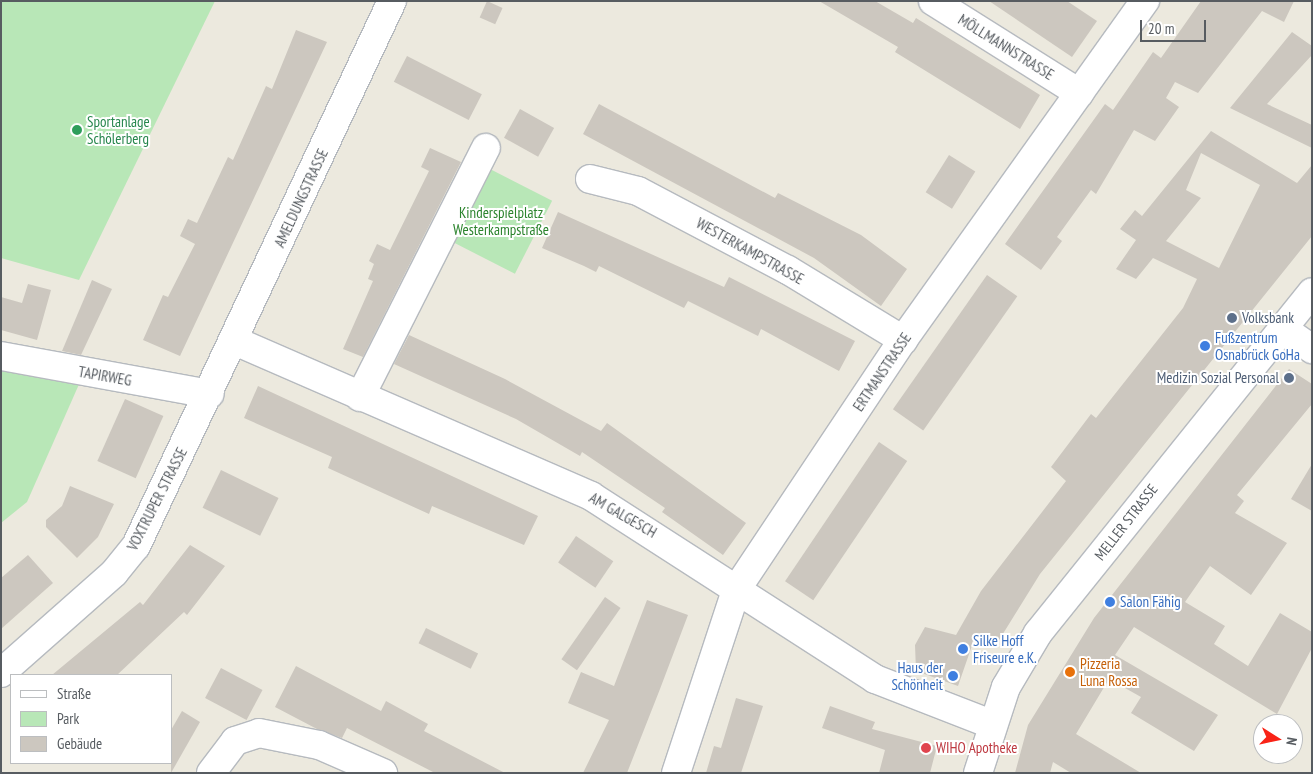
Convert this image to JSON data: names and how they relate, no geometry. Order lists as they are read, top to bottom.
{
  "streets": {
    "street": [
      "MÖLLMANNSTRASSE",
      "AMELDUNGSTRASSE",
      "WESTERKAMPSTRASSE",
      "ERTMANSTRASSE",
      "TAPIRWEG",
      "VOXTRUPER STRASSE",
      "AM GALGESCH",
      "MELLER STRASSE"
    ]
  },
  "crossings": [
    ["MÖLLMANNSTRASSE", "ERTMANSTRASSE"],
    ["AMELDUNGSTRASSE", "TAPIRWEG"],
    ["AMELDUNGSTRASSE", "VOXTRUPER STRASSE"],
    ["AMELDUNGSTRASSE", "AM GALGESCH"],
    ["WESTERKAMPSTRASSE", "ERTMANSTRASSE"],
    ["ERTMANSTRASSE", "AM GALGESCH"],
    ["TAPIRWEG", "VOXTRUPER STRASSE"],
    ["AM GALGESCH", "MELLER STRASSE"]
  ],
  "parks": ["Kinderspielplatz Westerkampstraße"],
  "places": [
    "Sportanlage Schölerberg",
    "Volksbank",
    "Fußzentrum Osnabrück GoHa",
    "Medizin Sozial Personal",
    "Salon Fähig",
    "Silke Hoff Friseure e.K.",
    "Pizzeria Luna Rossa",
    "Haus der Schönheit",
    "WIHO Apotheke"
  ],
  "legend": ["Straße", "Park", "Gebäude"],
  "scale_bar": "20 m",
  "north": "right"
}
